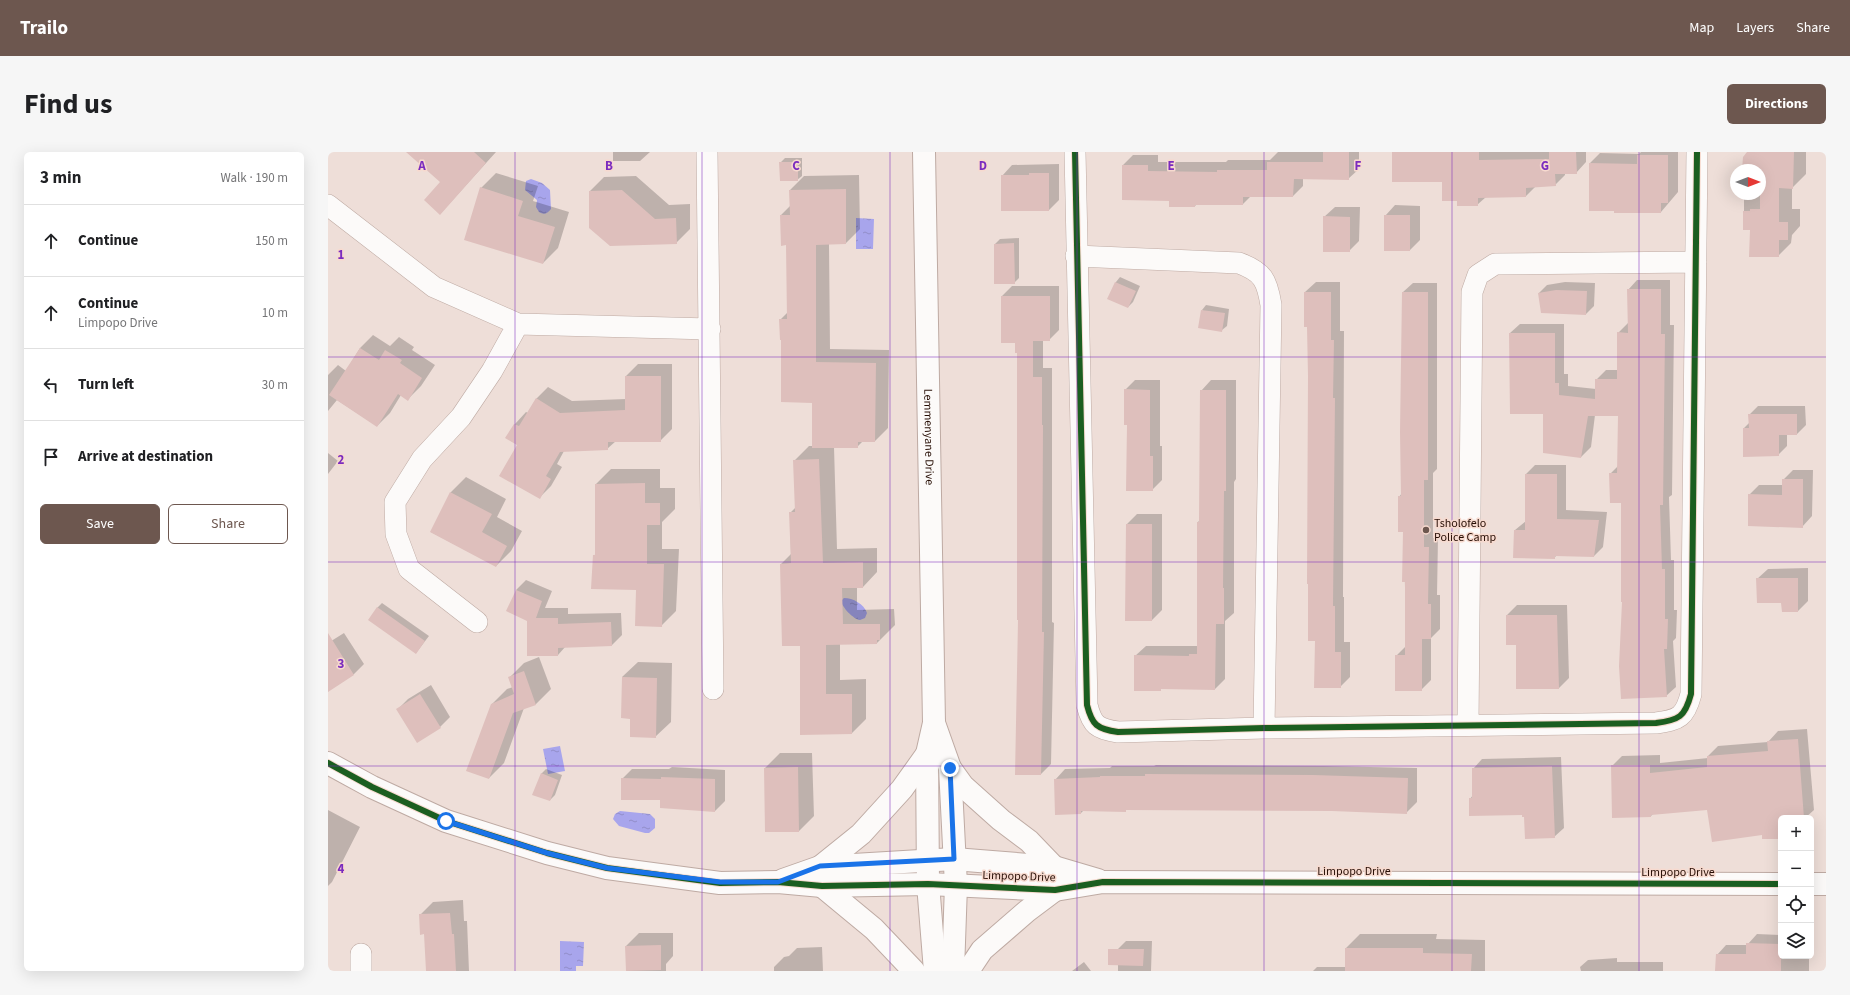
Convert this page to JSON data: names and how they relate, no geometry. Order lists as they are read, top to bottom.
{
  "streets": {
    "street": ["Lemmenyane Drive", "Limpopo Drive"]
  },
  "places": ["Tsholofelo Police Camp"],
  "north": "right",
  "page": {
    "header": "Trailo",
    "nav": ["Map", "Layers", "Share"],
    "title": "Find us",
    "buttons": [
      "Directions",
      ["Save", "Share"]
    ],
    "heading": ["3 min", "Walk · 190 m"],
    "list": [
      ["Continue", "150 m"],
      ["Continue", "Limpopo Drive", "10 m"],
      ["Turn left", "30 m"],
      "Arrive at destination"
    ],
    "map_buttons": ["+", "−"]
  },
  "grid": {
    "columns": [
      "A",
      "B",
      "C",
      "D",
      "E",
      "F",
      "G"
    ],
    "rows": [
      "1",
      "2",
      "3",
      "4"
    ]
  }
}
